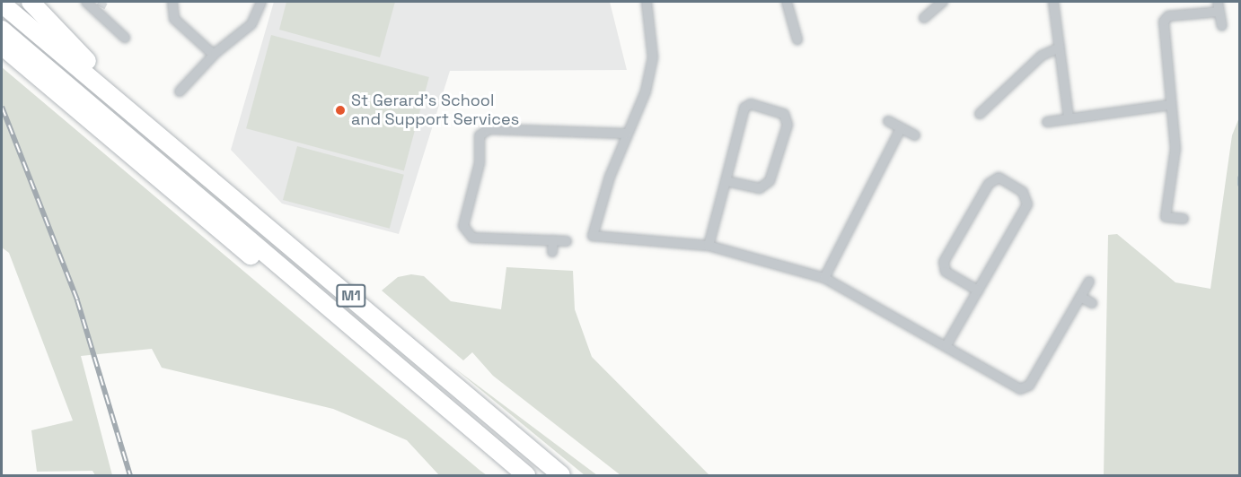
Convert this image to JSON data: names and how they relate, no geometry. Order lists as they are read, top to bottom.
{
  "streets": {
    "highway": ["M1"]
  },
  "places": ["St Gerard's School and Support Services"]
}
